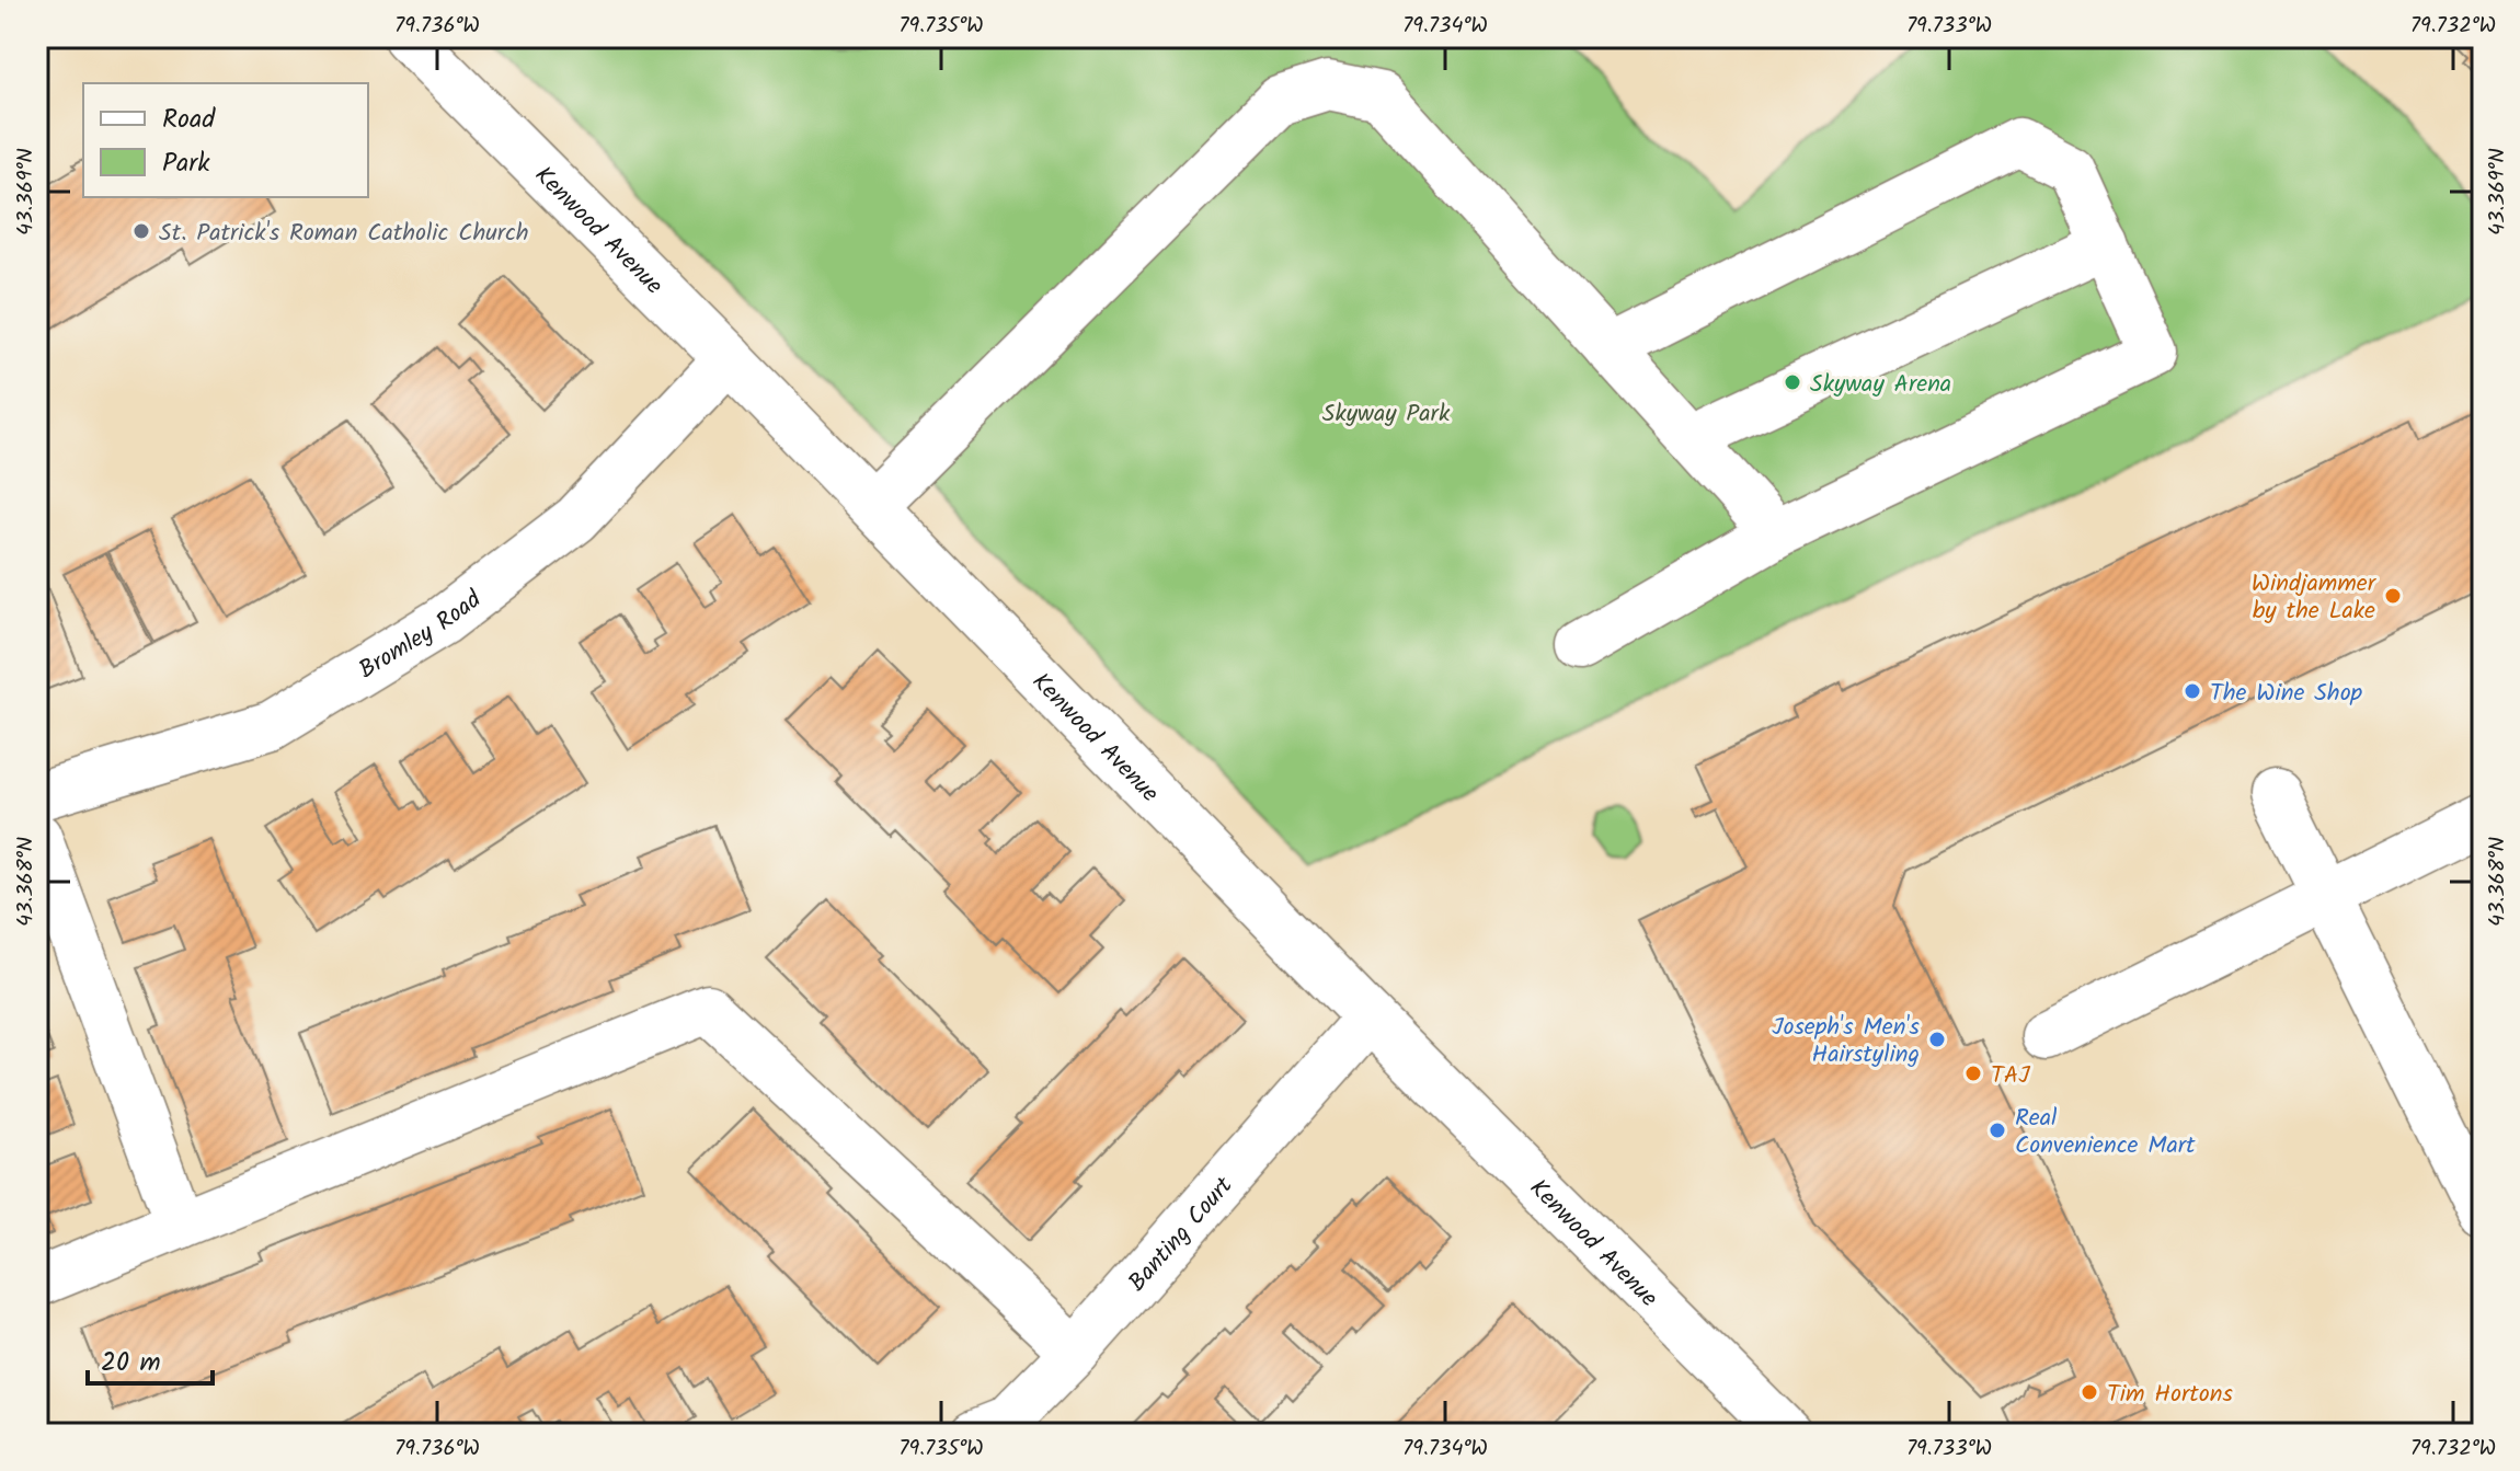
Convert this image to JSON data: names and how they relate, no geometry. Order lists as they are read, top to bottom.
{
  "streets": {
    "street": ["Kenwood Avenue", "Bromley Road", "Banting Court"]
  },
  "crossings": [
    ["Kenwood Avenue", "Bromley Road"],
    ["Kenwood Avenue", "Banting Court"]
  ],
  "parks": ["Skyway Park"],
  "places": [
    "St. Patrick's Roman Catholic Church",
    "Skyway Arena",
    "Windjammer by the Lake",
    "The Wine Shop",
    "Joseph's Men's Hairstyling",
    "TAJ",
    "Real Convenience Mart",
    "Tim Hortons"
  ],
  "legend": ["Road", "Park"],
  "scale_bar": "20 m",
  "coordinates": [
    "79.736°W",
    "79.735°W",
    "79.734°W",
    "79.733°W",
    "79.732°W",
    "43.369°N",
    "43.368°N"
  ]
}
